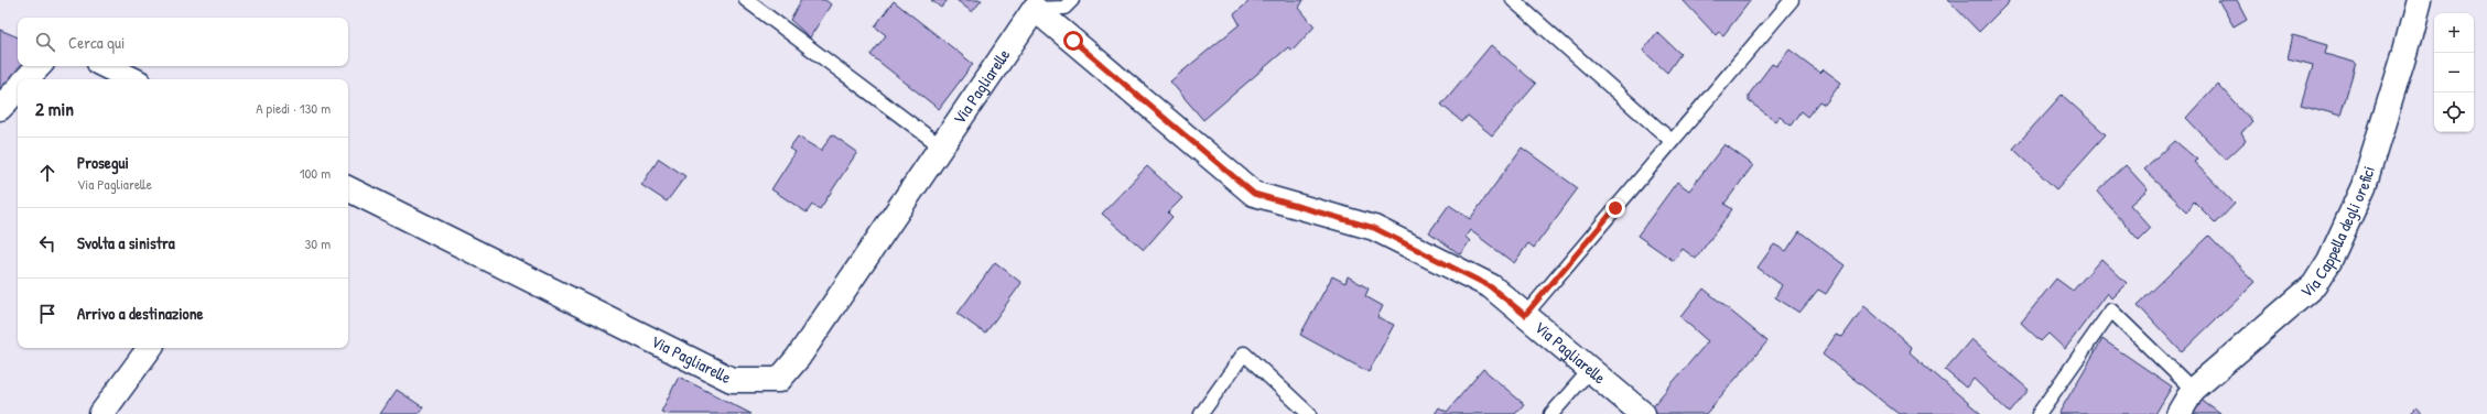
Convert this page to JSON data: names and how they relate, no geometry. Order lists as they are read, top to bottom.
{
  "streets": {
    "street": ["Via Pagliarelle", "Via Cappella degli orefici"]
  },
  "page": {
    "map_buttons": ["+", "−"],
    "search": "Cerca qui",
    "heading": ["2 min", "A piedi · 130 m"],
    "list": [
      ["Prosegui", "Via Pagliarelle", "100 m"],
      ["Svolta a sinistra", "30 m"],
      "Arrivo a destinazione"
    ]
  }
}
